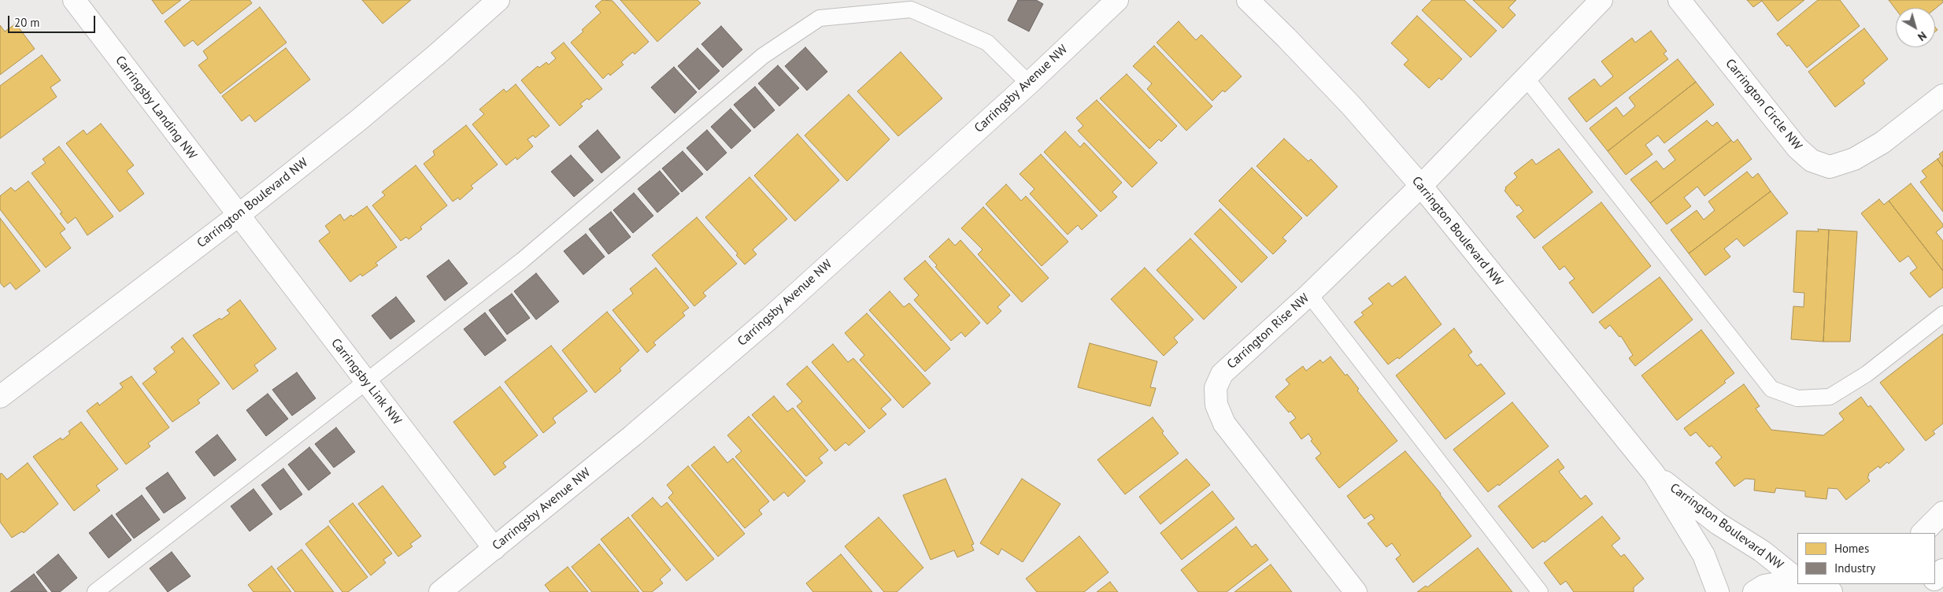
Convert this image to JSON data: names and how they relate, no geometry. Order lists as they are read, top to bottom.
{
  "streets": {
    "street": [
      "Carringsby Avenue NW",
      "Carrington Circle NW",
      "Carringsby Landing NW",
      "Carrington Boulevard NW",
      "Carrington Rise NW",
      "Carringsby Link NW"
    ]
  },
  "crossings": [
    ["Carringsby Avenue NW", "Carringsby Link NW"],
    ["Carringsby Landing NW", "Carrington Boulevard NW"],
    ["Carringsby Landing NW", "Carringsby Link NW"],
    ["Carrington Boulevard NW", "Carrington Rise NW"],
    ["Carrington Boulevard NW", "Carringsby Link NW"]
  ],
  "legend": ["Homes", "Industry"],
  "scale_bar": "20 m",
  "north": "bottom right"
}
